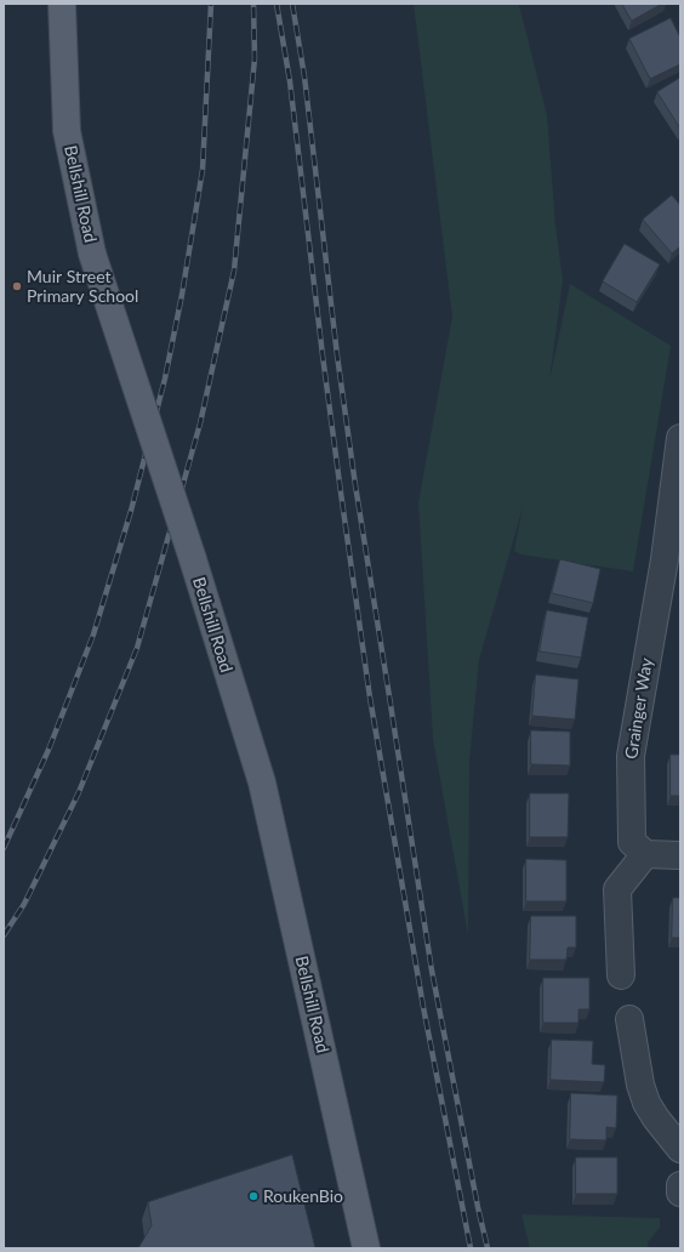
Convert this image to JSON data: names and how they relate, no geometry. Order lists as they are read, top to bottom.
{
  "streets": {
    "main road": ["Bellshill Road"],
    "street": ["Grainger Way"]
  },
  "places": ["Muir Street Primary School", "RoukenBio"]
}
